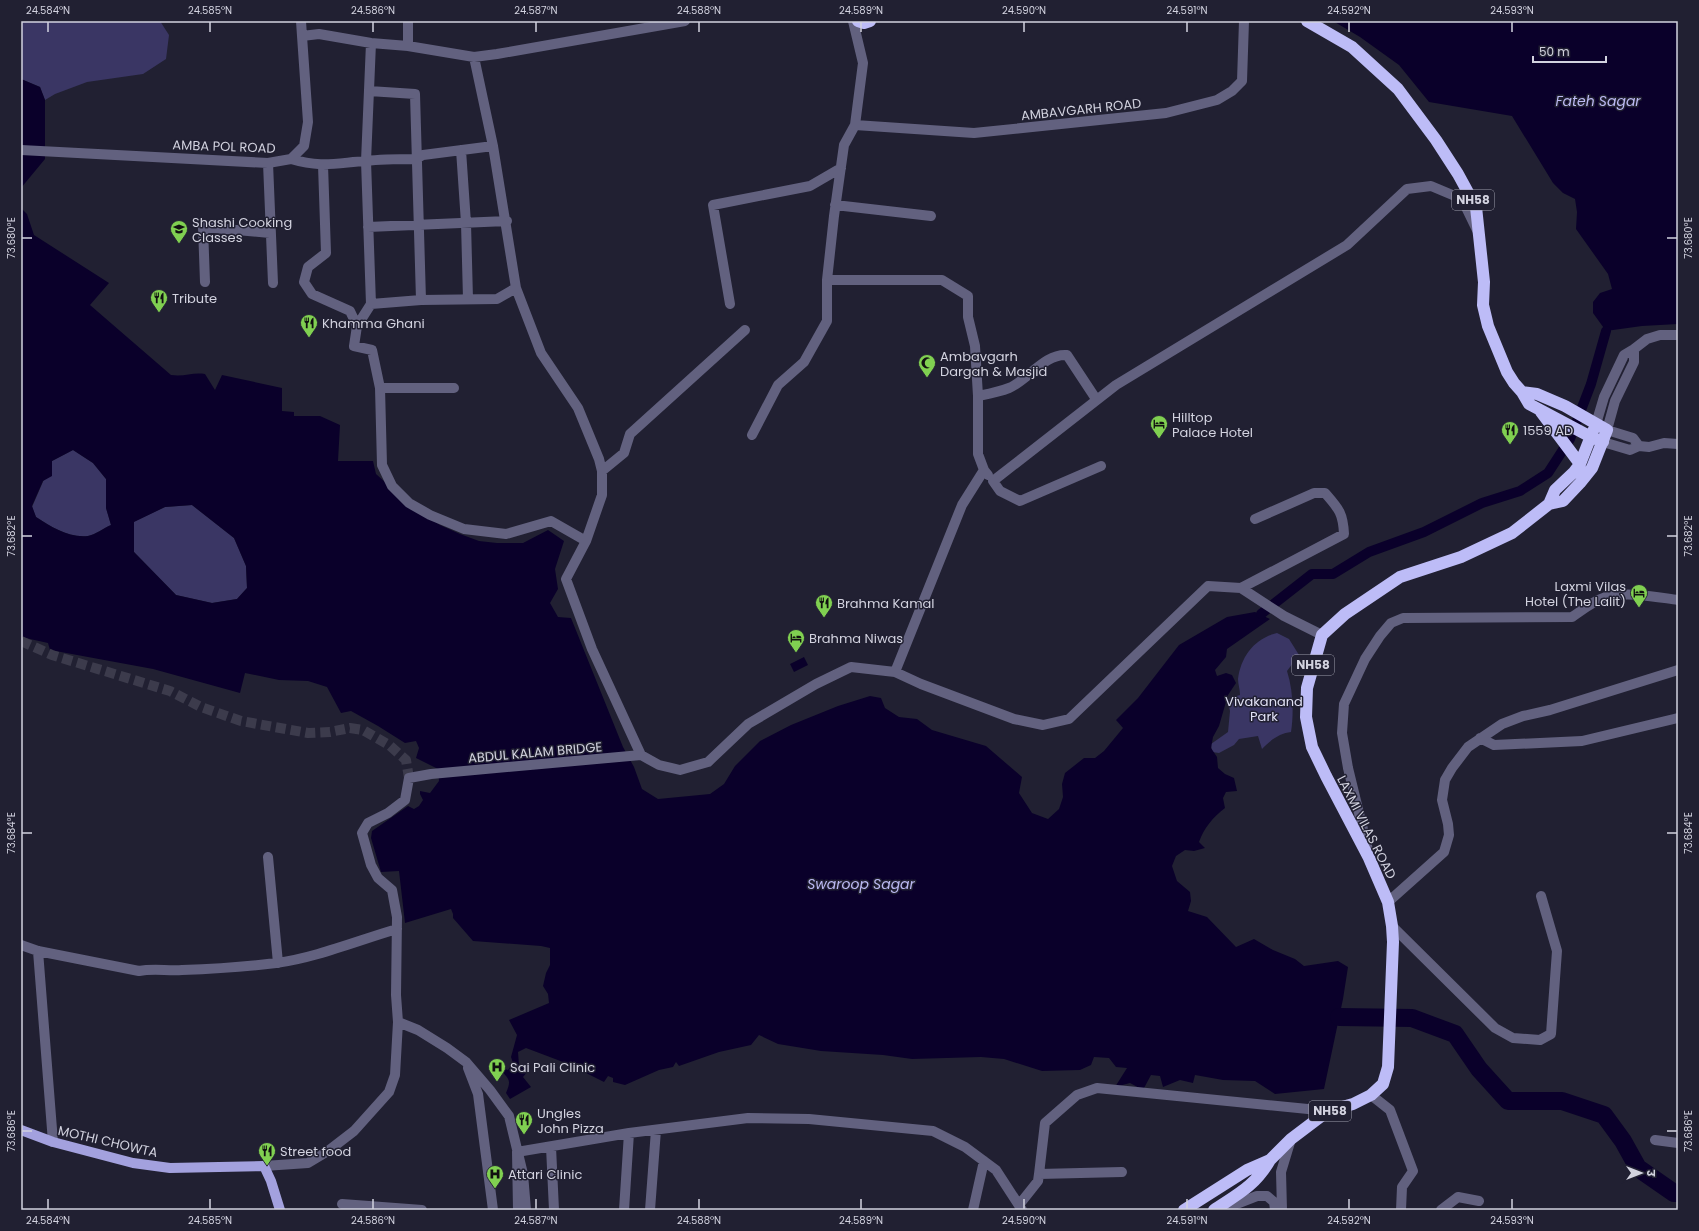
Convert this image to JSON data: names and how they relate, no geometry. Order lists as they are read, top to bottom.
{
  "streets": {
    "highway": ["NH58", "LAXMI VILAS ROAD"],
    "main road": ["MOTHI CHOWTA"],
    "street": ["AMBAVGARH ROAD", "AMBA POL ROAD", "ABDUL KALAM BRIDGE"]
  },
  "crossings": [
    ["NH58", "LAXMI VILAS ROAD"]
  ],
  "water": ["Fateh Sagar", "Swaroop Sagar"],
  "parks": ["Vivakanand Park"],
  "places": {
    "school or university": ["Shashi Cooking Classes"],
    "restaurant": [
      "Tribute",
      "Khamma Ghani",
      "1559 AD",
      "Brahma Kamal",
      "Ungles John Pizza",
      "Street food"
    ],
    "mosque": ["Ambavgarh Dargah & Masjid"],
    "hotel": ["Hilltop Palace Hotel", "Laxmi Vilas Hotel (The Lalit)", "Brahma Niwas"],
    "hospital": ["Sai Pali Clinic", "Attari Clinic"]
  },
  "scale_bar": "50 m",
  "north": "right",
  "coordinates": [
    "24.584°N",
    "24.585°N",
    "24.586°N",
    "24.587°N",
    "24.588°N",
    "24.589°N",
    "24.590°N",
    "24.591°N",
    "24.592°N",
    "24.593°N",
    "73.680°E",
    "73.682°E",
    "73.684°E",
    "73.686°E"
  ]
}
